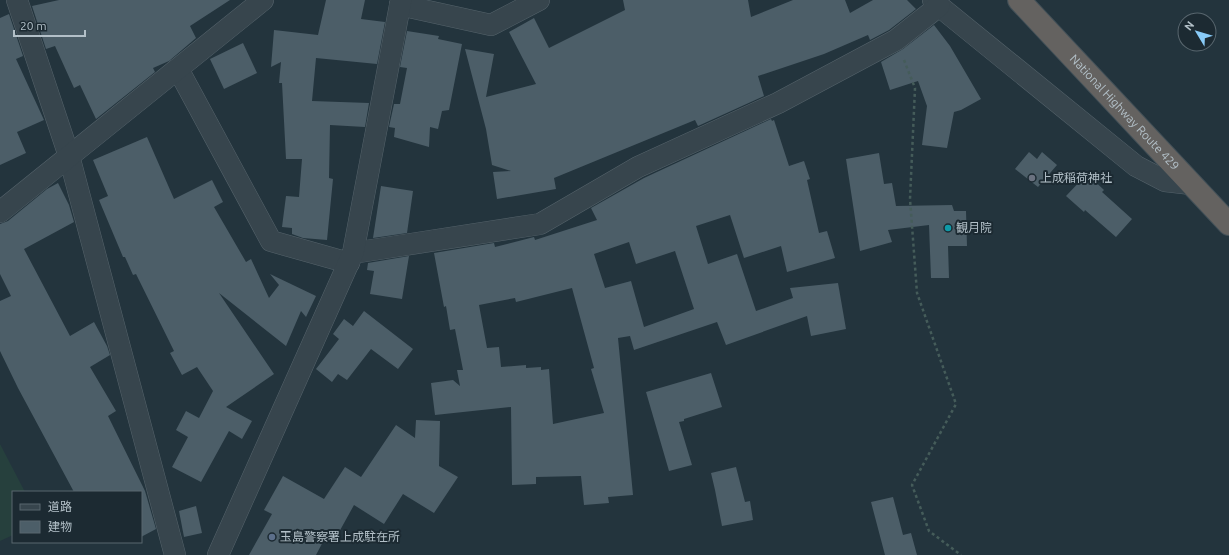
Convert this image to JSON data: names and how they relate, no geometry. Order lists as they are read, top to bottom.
{
  "streets": {
    "highway": ["National Highway Route 429"]
  },
  "places": ["上成稲荷神社", "観月院", "玉島警察署上成駐在所"],
  "legend": ["道路", "建物"],
  "scale_bar": "20 m",
  "north": "top left"
}
